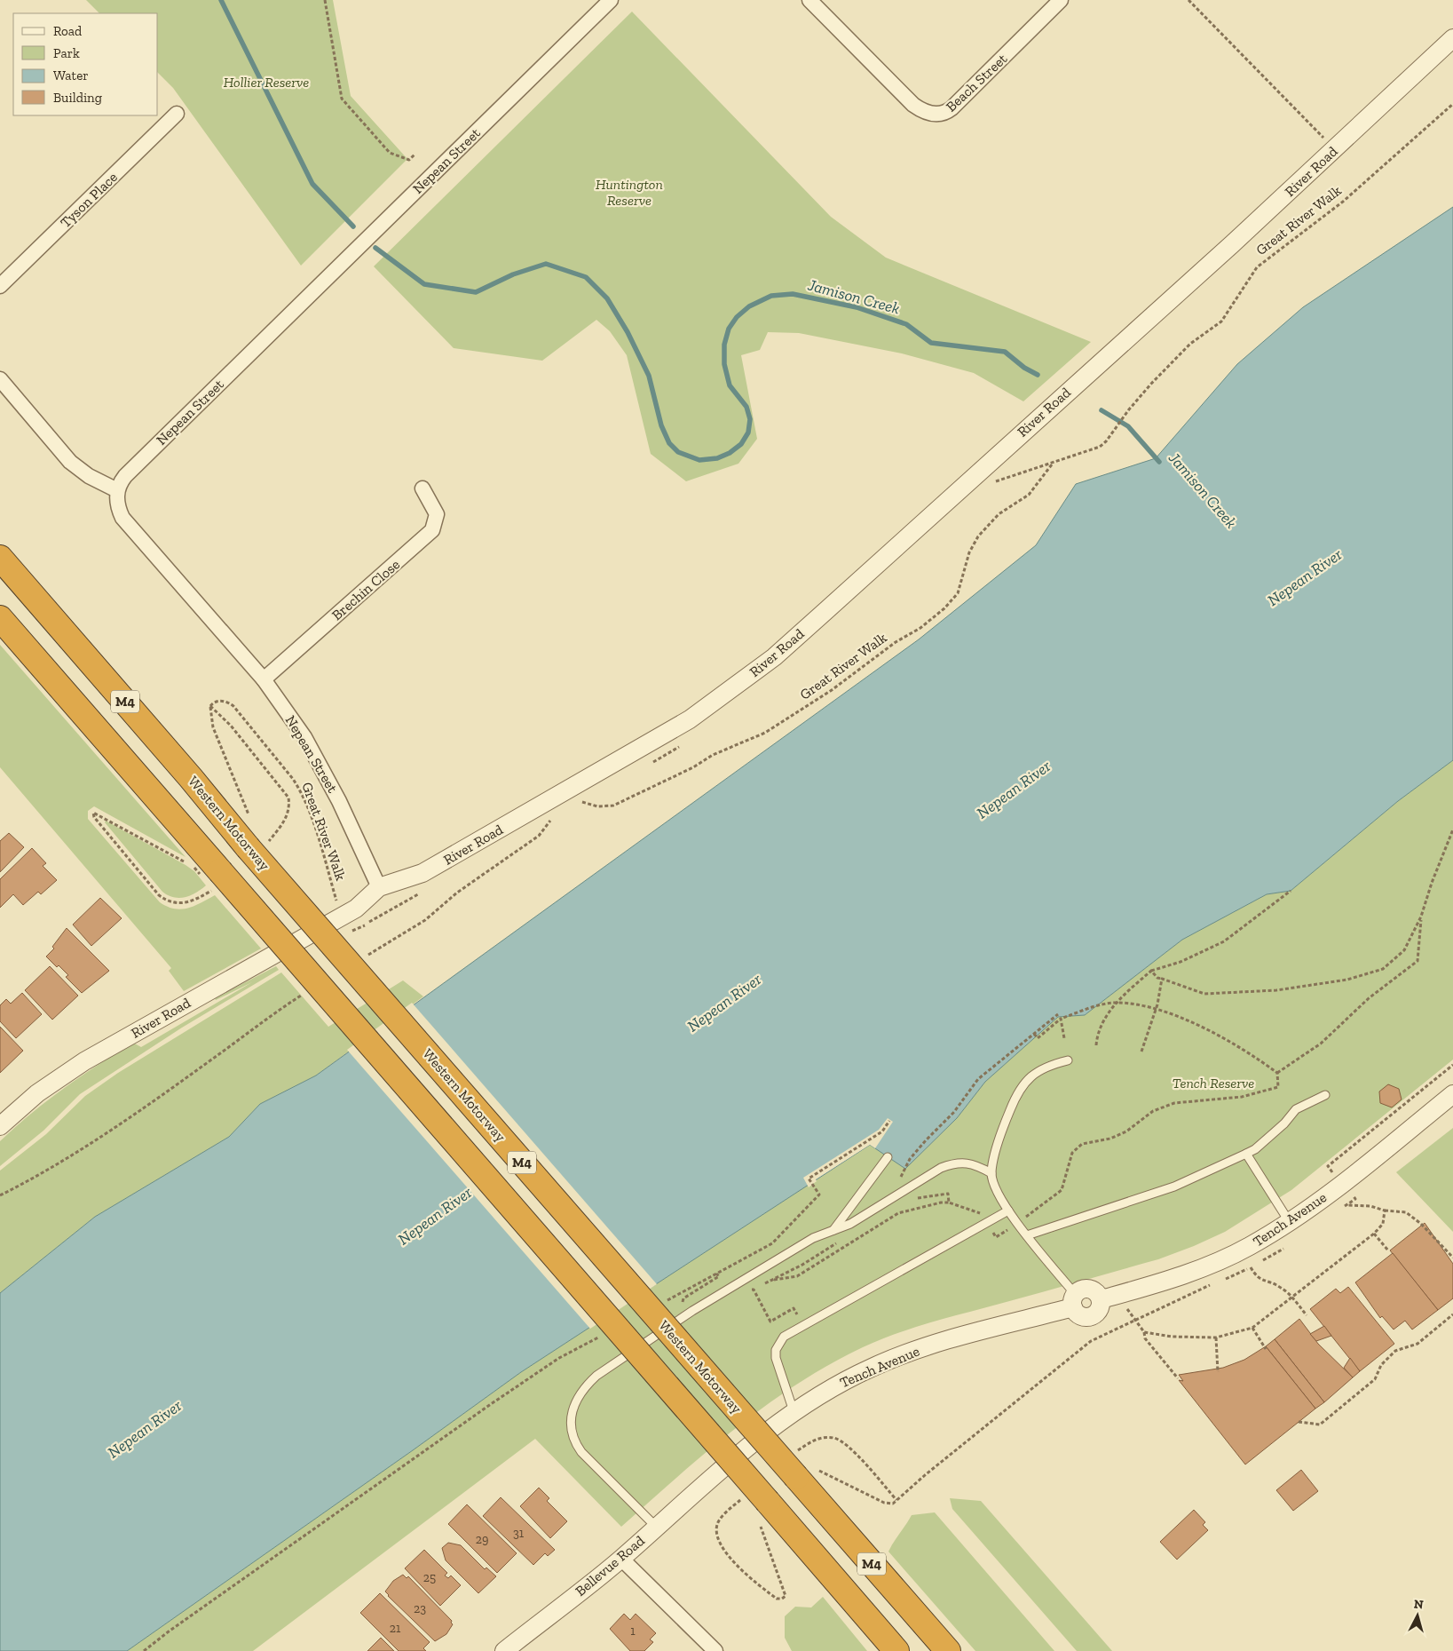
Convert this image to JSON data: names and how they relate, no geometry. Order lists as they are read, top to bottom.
{
  "streets": {
    "highway": ["M4", "Western Motorway"],
    "street": [
      "Beach Street",
      "Nepean Street",
      "River Road",
      "Tyson Place",
      "Brechin Close",
      "Tench Avenue",
      "Bellevue Road"
    ],
    "path": ["Great River Walk"]
  },
  "crossings": [
    ["Nepean Street", "River Road"],
    ["Nepean Street", "Brechin Close"],
    ["Tench Avenue", "Bellevue Road"]
  ],
  "water": ["Jamison Creek", "Nepean River"],
  "parks": ["Hollier Reserve", "Huntington Reserve", "Tench Reserve"],
  "house_numbers": [
    "31",
    "29",
    "25",
    "23",
    "21",
    "1"
  ],
  "legend": [
    "Road",
    "Park",
    "Water",
    "Building"
  ],
  "north": "top"
}
